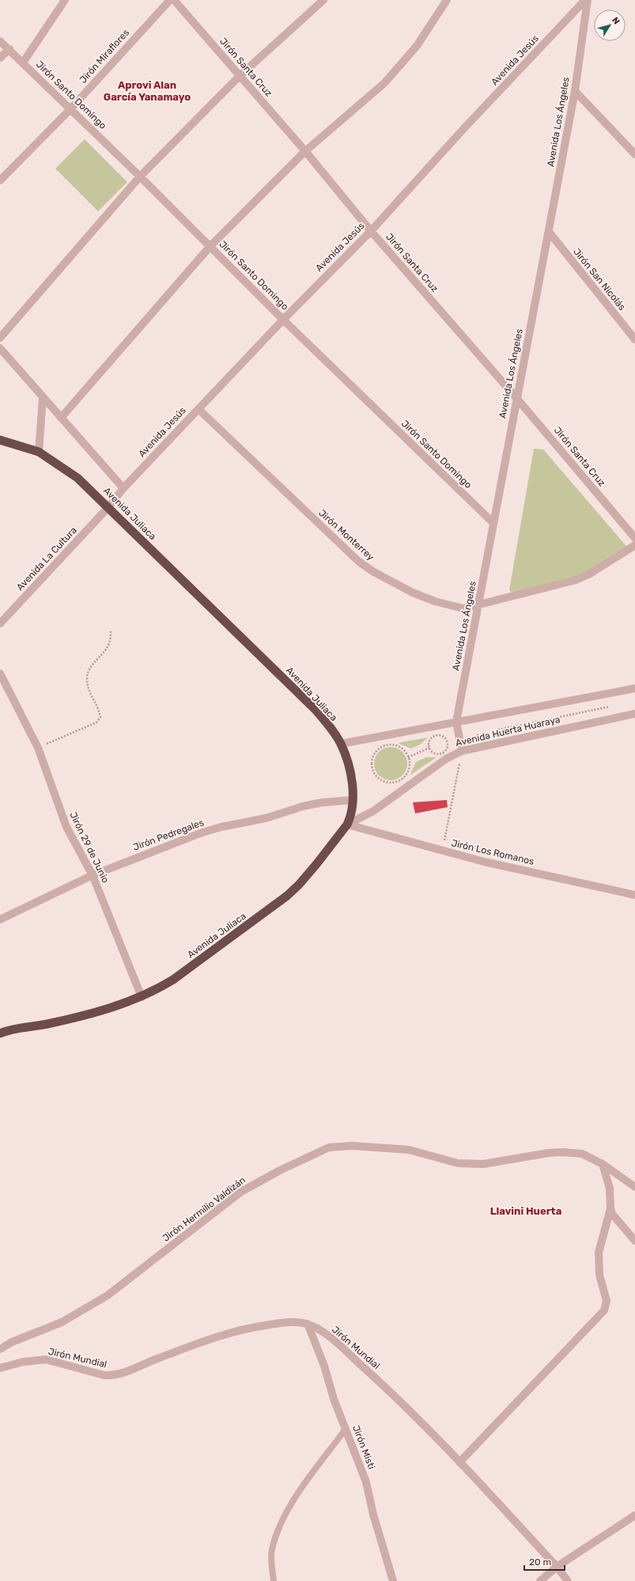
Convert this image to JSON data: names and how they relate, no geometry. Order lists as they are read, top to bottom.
{
  "streets": {
    "highway": ["Avenida Juliaca"],
    "street": [
      "Jirón Miraflores",
      "Avenida Jesús",
      "Jirón Santa Cruz",
      "Jirón Santo Domingo",
      "Avenida Los Ángeles",
      "Jirón San Nicolás",
      "Jirón Monterrey",
      "Avenida La Cultura",
      "Avenida Huerta Huaraya",
      "Jirón Pedregales",
      "Jirón 29 de Junio",
      "Jirón Los Romanos",
      "Jirón Hermilio Valdizán",
      "Jirón Mundial",
      "Jirón Misti"
    ]
  },
  "crossings": [
    ["Jirón Miraflores", "Jirón Santo Domingo"],
    ["Avenida Jesús", "Jirón Santa Cruz"],
    ["Avenida Jesús", "Jirón Santo Domingo"],
    ["Avenida Jesús", "Avenida Los Ángeles"],
    ["Avenida Jesús", "Avenida Juliaca"],
    ["Avenida Jesús", "Jirón Monterrey"],
    ["Avenida Jesús", "Avenida La Cultura"],
    ["Jirón Santa Cruz", "Avenida Los Ángeles"],
    ["Jirón Santo Domingo", "Avenida Los Ángeles"],
    ["Avenida Los Ángeles", "Jirón San Nicolás"],
    ["Avenida Los Ángeles", "Jirón Monterrey"],
    ["Avenida Los Ángeles", "Avenida Huerta Huaraya"],
    ["Avenida Juliaca", "Avenida La Cultura"],
    ["Avenida Juliaca", "Avenida Huerta Huaraya"],
    ["Avenida Juliaca", "Jirón Pedregales"],
    ["Avenida Juliaca", "Jirón 29 de Junio"],
    ["Avenida Juliaca", "Jirón Los Romanos"],
    ["Avenida Huerta Huaraya", "Jirón Los Romanos"],
    ["Jirón Pedregales", "Jirón 29 de Junio"],
    ["Jirón Mundial", "Jirón Misti"]
  ],
  "districts": ["Aprovi Alan García Yanamayo", "Llavini Huerta"],
  "scale_bar": "20 m",
  "north": "top right"
}
